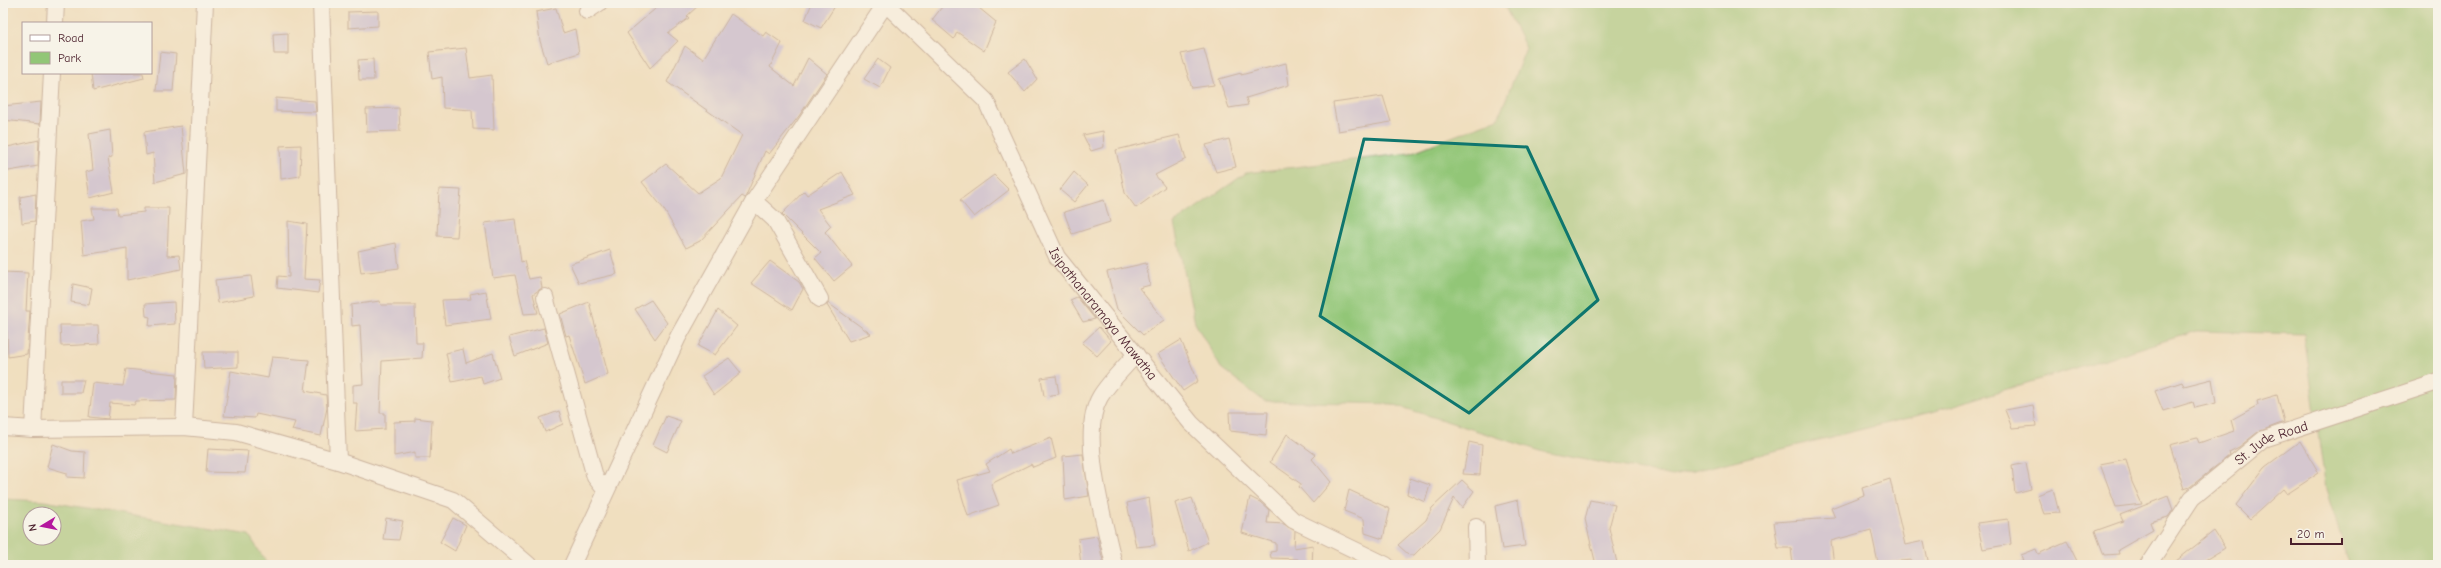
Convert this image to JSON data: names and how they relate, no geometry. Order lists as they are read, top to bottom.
{
  "streets": {
    "street": ["Isipathanaramaya Mawatha", "St. Jude Road"]
  },
  "legend": ["Road", "Park"],
  "scale_bar": "20 m",
  "north": "left"
}
